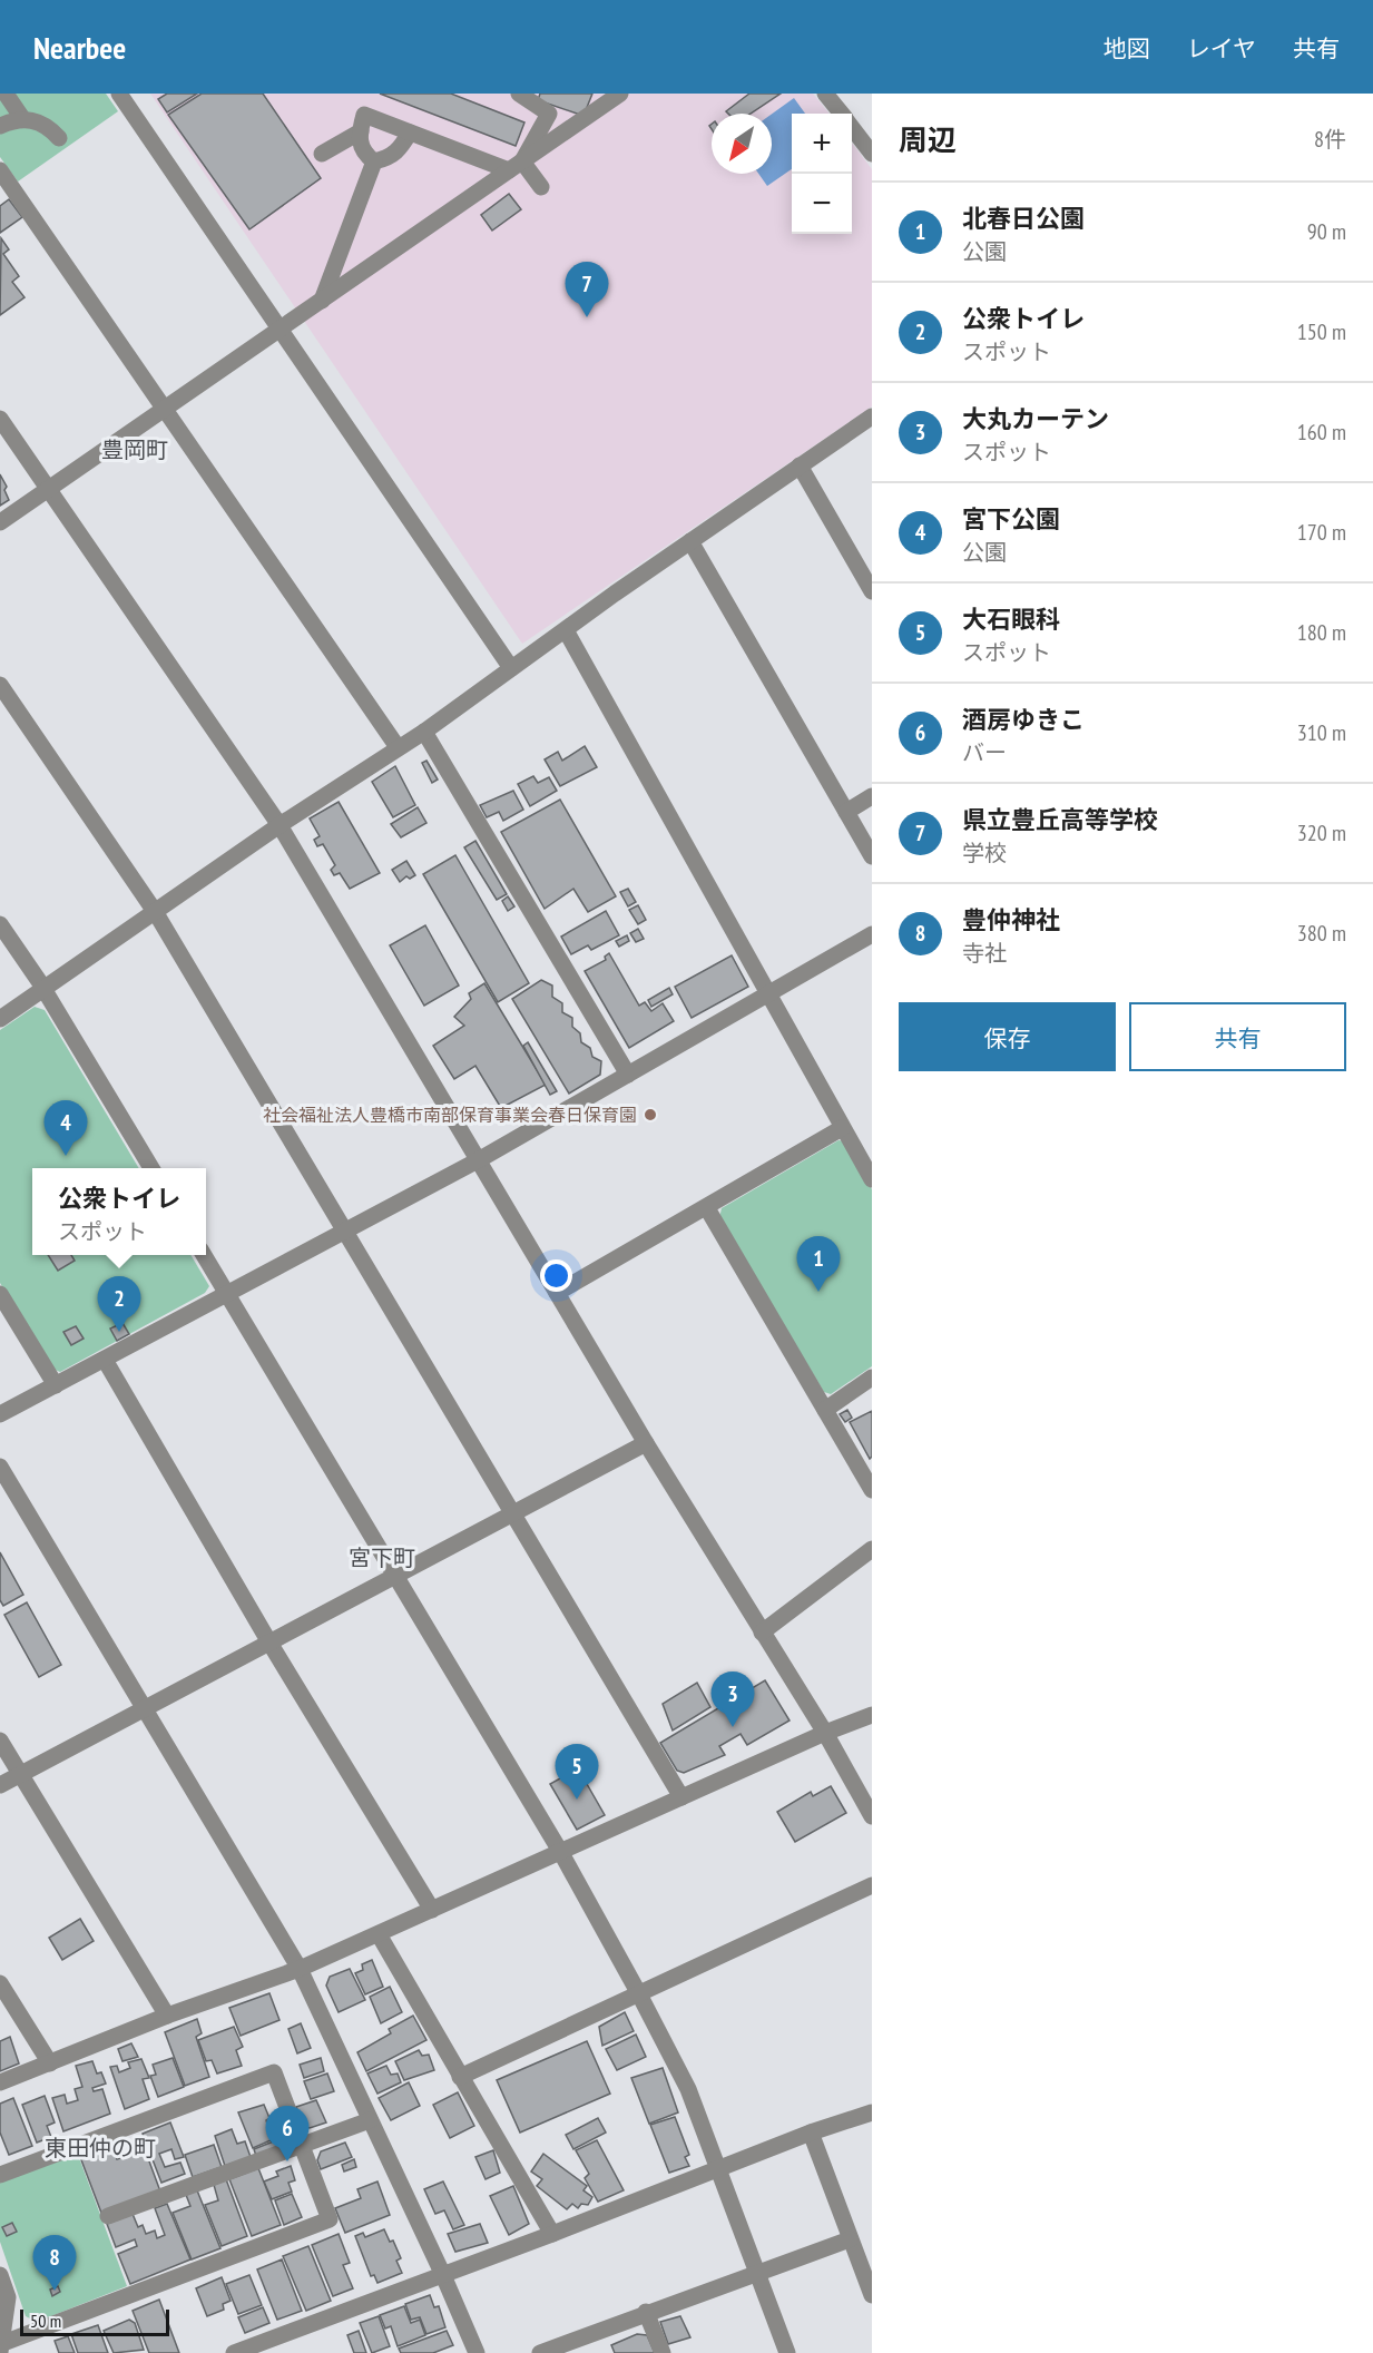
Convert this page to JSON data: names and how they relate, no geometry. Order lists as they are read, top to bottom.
{
  "districts": ["豊岡町", "宮下町", "東田仲の町"],
  "places": ["社会福祉法人豊橋市南部保育事業会春日保育園"],
  "scale_bar": "50 m",
  "north": "bottom left",
  "page": {
    "header": "Nearbee",
    "nav": ["地図", "レイヤ", "共有"],
    "heading": ["周辺", "8件"],
    "map_buttons": ["+", "−"],
    "list": [
      {
        "mark": "1",
        "name": "北春日公園",
        "note": "公園",
        "value": "90 m"
      },
      {
        "mark": "2",
        "name": "公衆トイレ",
        "note": "スポット",
        "value": "150 m"
      },
      {
        "mark": "3",
        "name": "大丸カーテン",
        "note": "スポット",
        "value": "160 m"
      },
      {
        "mark": "4",
        "name": "宮下公園",
        "note": "公園",
        "value": "170 m"
      },
      {
        "mark": "5",
        "name": "大石眼科",
        "note": "スポット",
        "value": "180 m"
      },
      {
        "mark": "6",
        "name": "酒房ゆきこ",
        "note": "バー",
        "value": "310 m"
      },
      {
        "mark": "7",
        "name": "県立豊丘高等学校",
        "note": "学校",
        "value": "320 m"
      },
      {
        "mark": "8",
        "name": "豊仲神社",
        "note": "寺社",
        "value": "380 m"
      }
    ],
    "pins": [
      "7",
      "4",
      "1",
      "2",
      "3",
      "5",
      "6",
      "8"
    ],
    "buttons": ["保存", "共有"],
    "popup": ["公衆トイレ", "スポット"],
    "scale": "50 m"
  }
}
